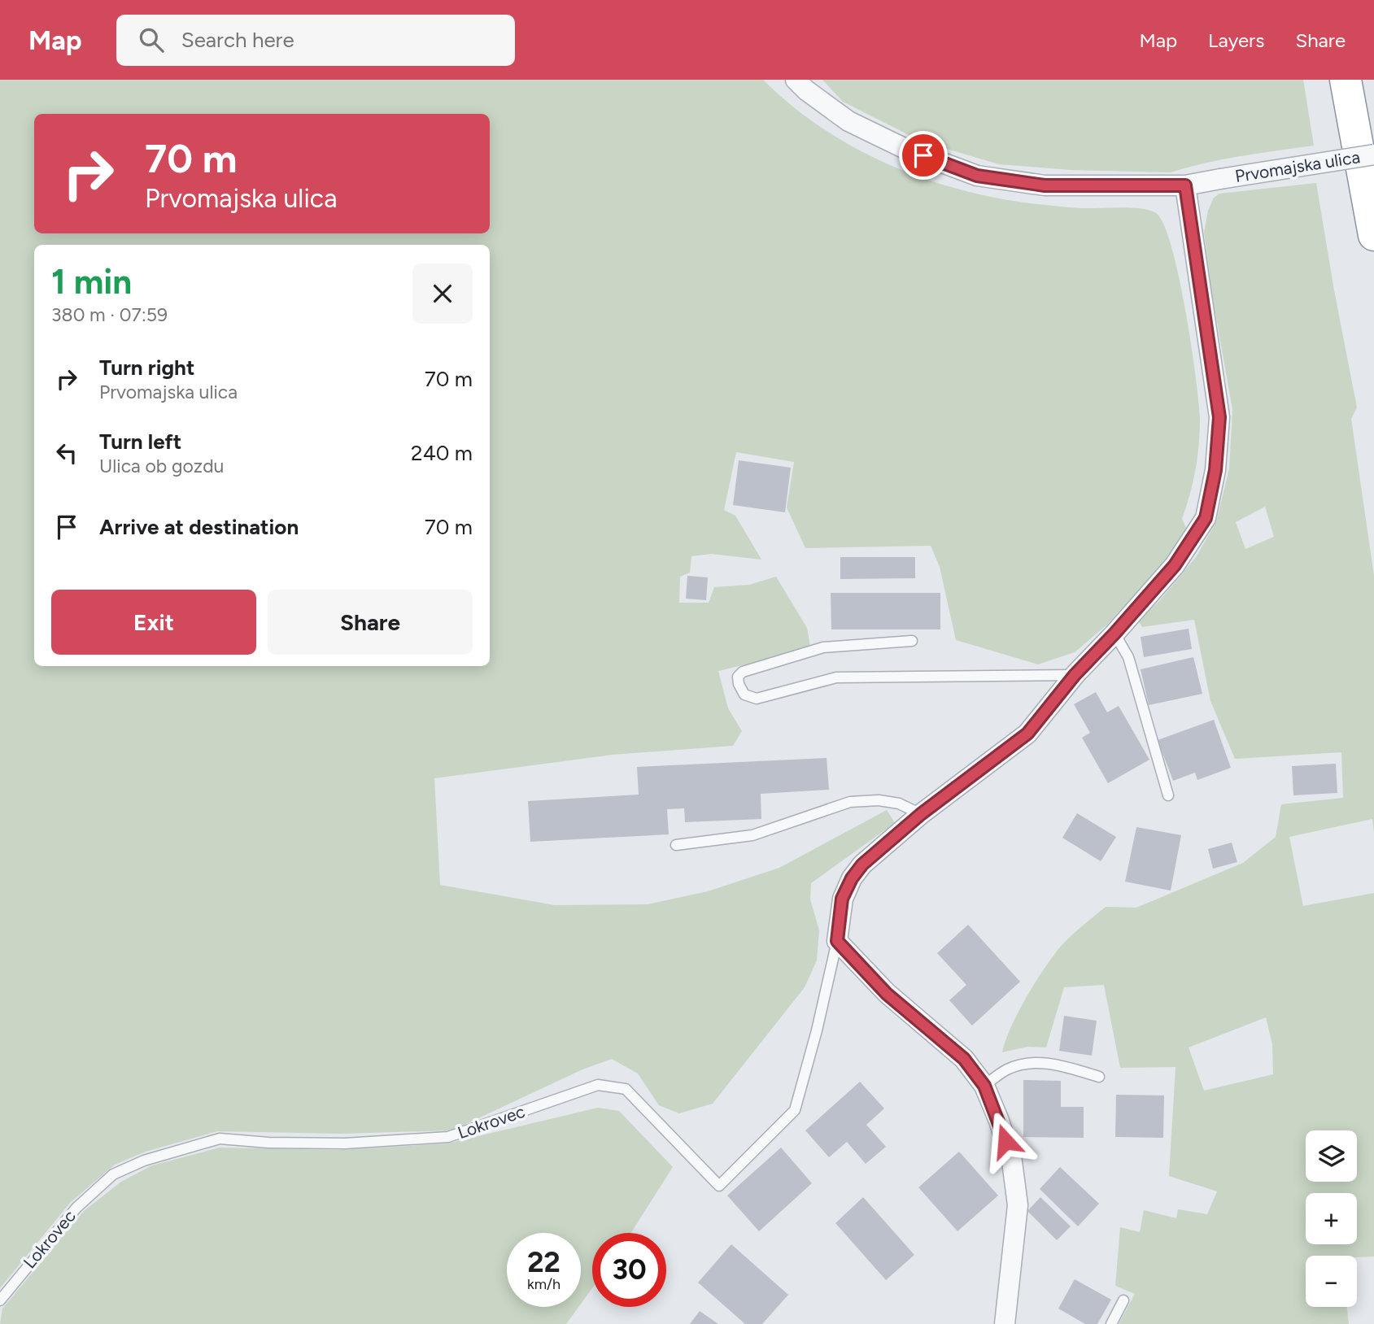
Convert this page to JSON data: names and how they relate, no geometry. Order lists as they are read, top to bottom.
{
  "streets": {
    "street": ["Prvomajska ulica"],
    "lane": ["Lokrovec"]
  },
  "page": {
    "header": "Map",
    "search": "Search here",
    "nav": ["Map", "Layers", "Share"],
    "turn": ["70 m", "Prvomajska ulica"],
    "heading": ["1 min", "380 m · 07:59"],
    "list": [
      {
        "name": "Turn right",
        "note": "Prvomajska ulica",
        "value": "70 m"
      },
      {
        "name": "Turn left",
        "note": "Ulica ob gozdu",
        "value": "240 m"
      },
      {
        "name": "Arrive at destination",
        "value": "70 m"
      }
    ],
    "buttons": ["Exit", "Share"],
    "map_buttons": ["+", "−"],
    "speed": "22 km/h",
    "limit": "30"
  }
}
